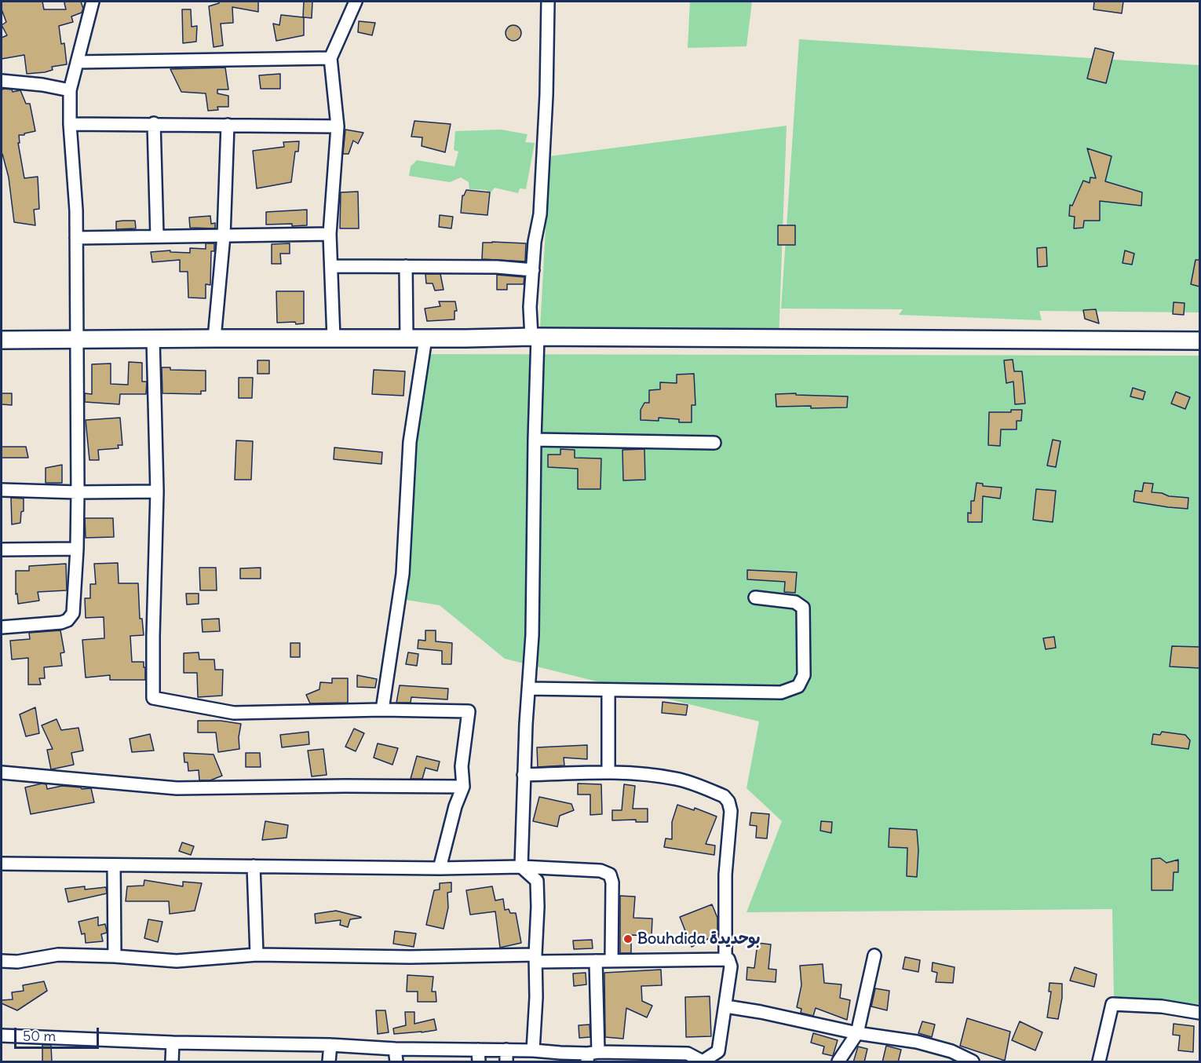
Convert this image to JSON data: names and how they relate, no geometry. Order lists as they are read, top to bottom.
{
  "places": ["Bouhdida بوحديدة"],
  "scale_bar": "50 m"
}
